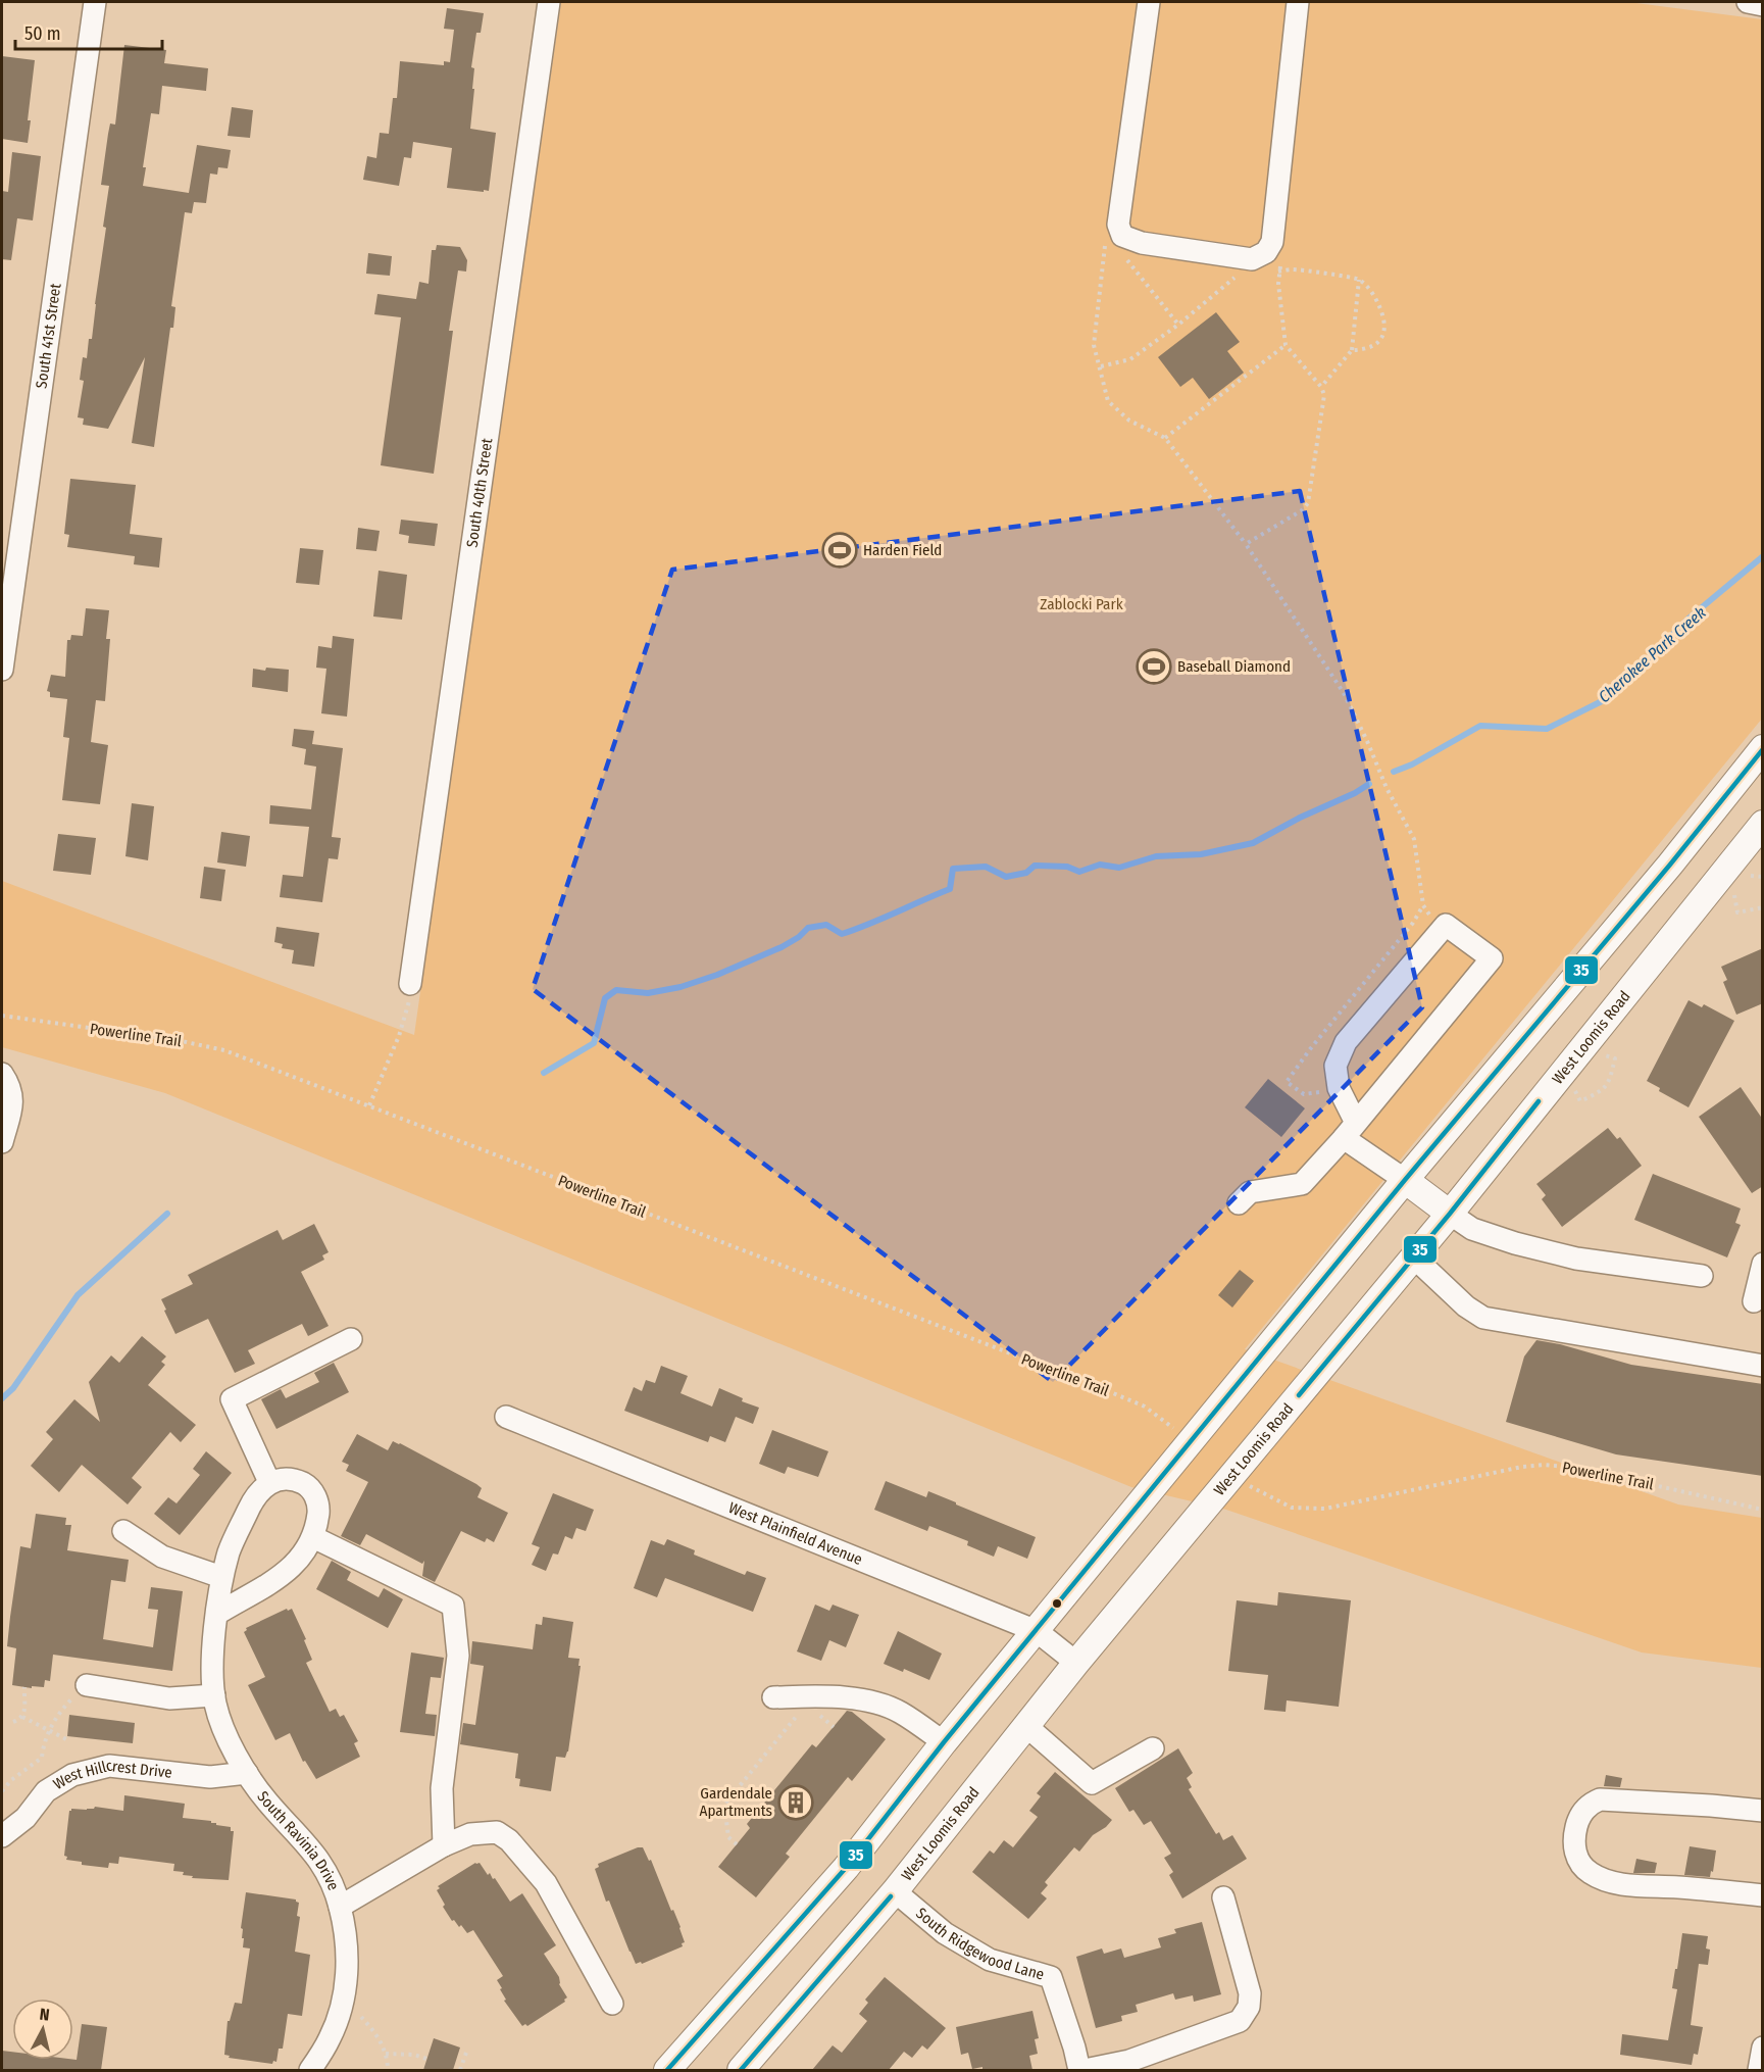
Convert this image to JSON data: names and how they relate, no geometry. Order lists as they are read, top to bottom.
{
  "streets": {
    "main road": ["West Loomis Road"],
    "street": [
      "South 41st Street",
      "South 40th Street",
      "West Plainfield Avenue",
      "West Hillcrest Drive",
      "South Ravinia Drive",
      "South Ridgewood Lane"
    ],
    "path": ["Powerline Trail"]
  },
  "crossings": [
    ["Powerline Trail", "West Loomis Road"],
    ["West Loomis Road", "West Plainfield Avenue"],
    ["West Loomis Road", "South Ridgewood Lane"],
    ["West Hillcrest Drive", "South Ravinia Drive"]
  ],
  "water": ["Cherokee Park Creek"],
  "parks": ["Zablocki Park"],
  "places": {
    "sports": ["Harden Field", "Baseball Diamond"],
    "building": ["Gardendale Apartments"]
  },
  "lines": ["transit line 35"],
  "scale_bar": "50 m",
  "north": "top"
}
